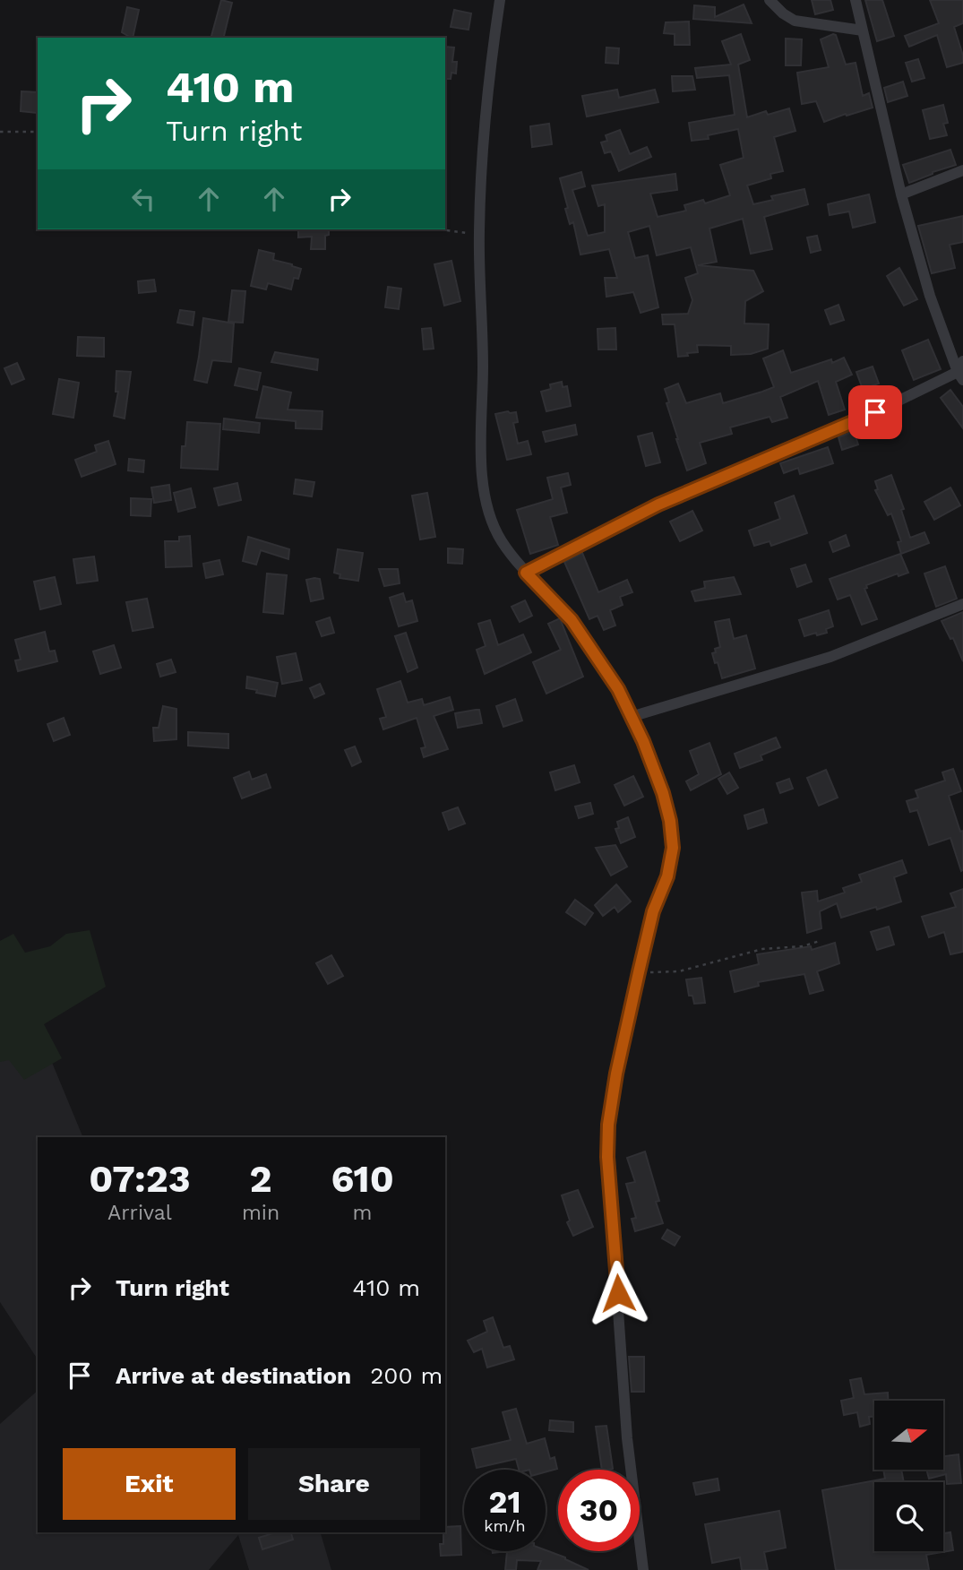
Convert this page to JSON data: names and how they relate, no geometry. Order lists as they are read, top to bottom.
{
  "north": "right",
  "page": {
    "turn": ["410 m", "Turn right"],
    "eta": [
      "07:23",
      "Arrival",
      "2",
      "min",
      "610",
      "m"
    ],
    "list": [
      {
        "name": "Turn right",
        "value": "410 m"
      },
      {
        "name": "Arrive at destination",
        "value": "200 m"
      }
    ],
    "buttons": ["Exit", "Share"],
    "speed": "21 km/h",
    "limit": "30"
  }
}
